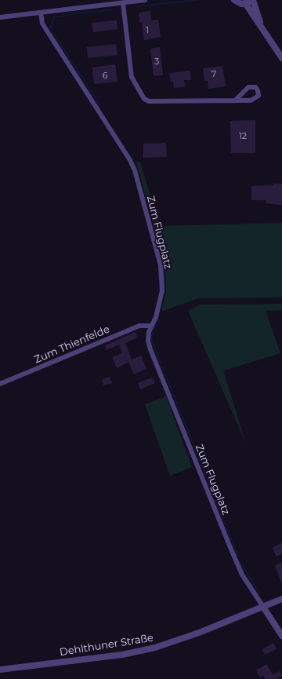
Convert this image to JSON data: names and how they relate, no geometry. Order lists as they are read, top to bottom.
{
  "streets": {
    "street": ["Zum Flugplatz", "Zum Thienfelde", "Dehlthuner Straße"]
  },
  "crossings": [
    ["Zum Flugplatz", "Zum Thienfelde"],
    ["Zum Flugplatz", "Dehlthuner Straße"]
  ],
  "house_numbers": [
    "1",
    "3",
    "7",
    "6",
    "12"
  ]
}
